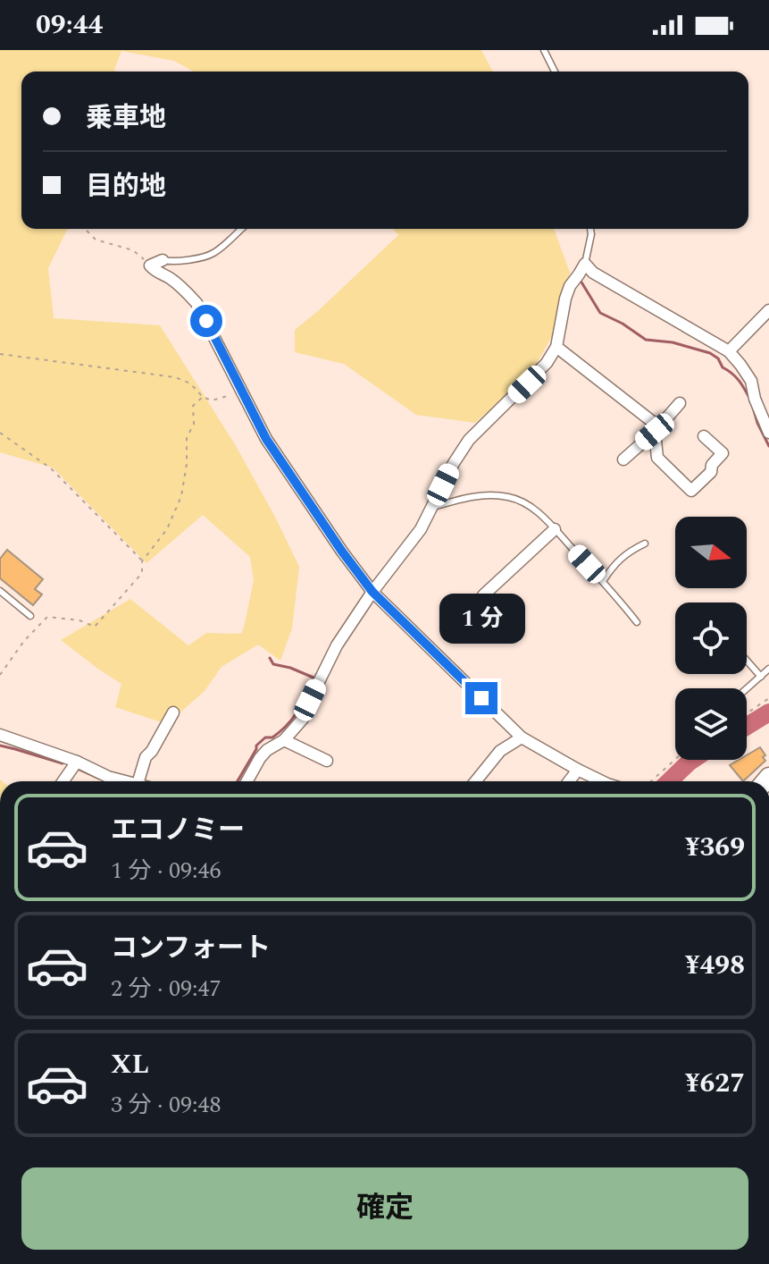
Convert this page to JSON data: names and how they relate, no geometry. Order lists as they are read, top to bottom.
{
  "north": "right",
  "page": {
    "status": "09:44",
    "banner": ["乗車地", "目的地"],
    "bubble": "1 分",
    "list": [
      {
        "name": "エコノミー",
        "note": "1 分 · 09:46",
        "value": "¥369"
      },
      {
        "name": "コンフォート",
        "note": "2 分 · 09:47",
        "value": "¥498"
      },
      {
        "name": "XL",
        "note": "3 分 · 09:48",
        "value": "¥627"
      }
    ],
    "buttons": "確定"
  }
}
